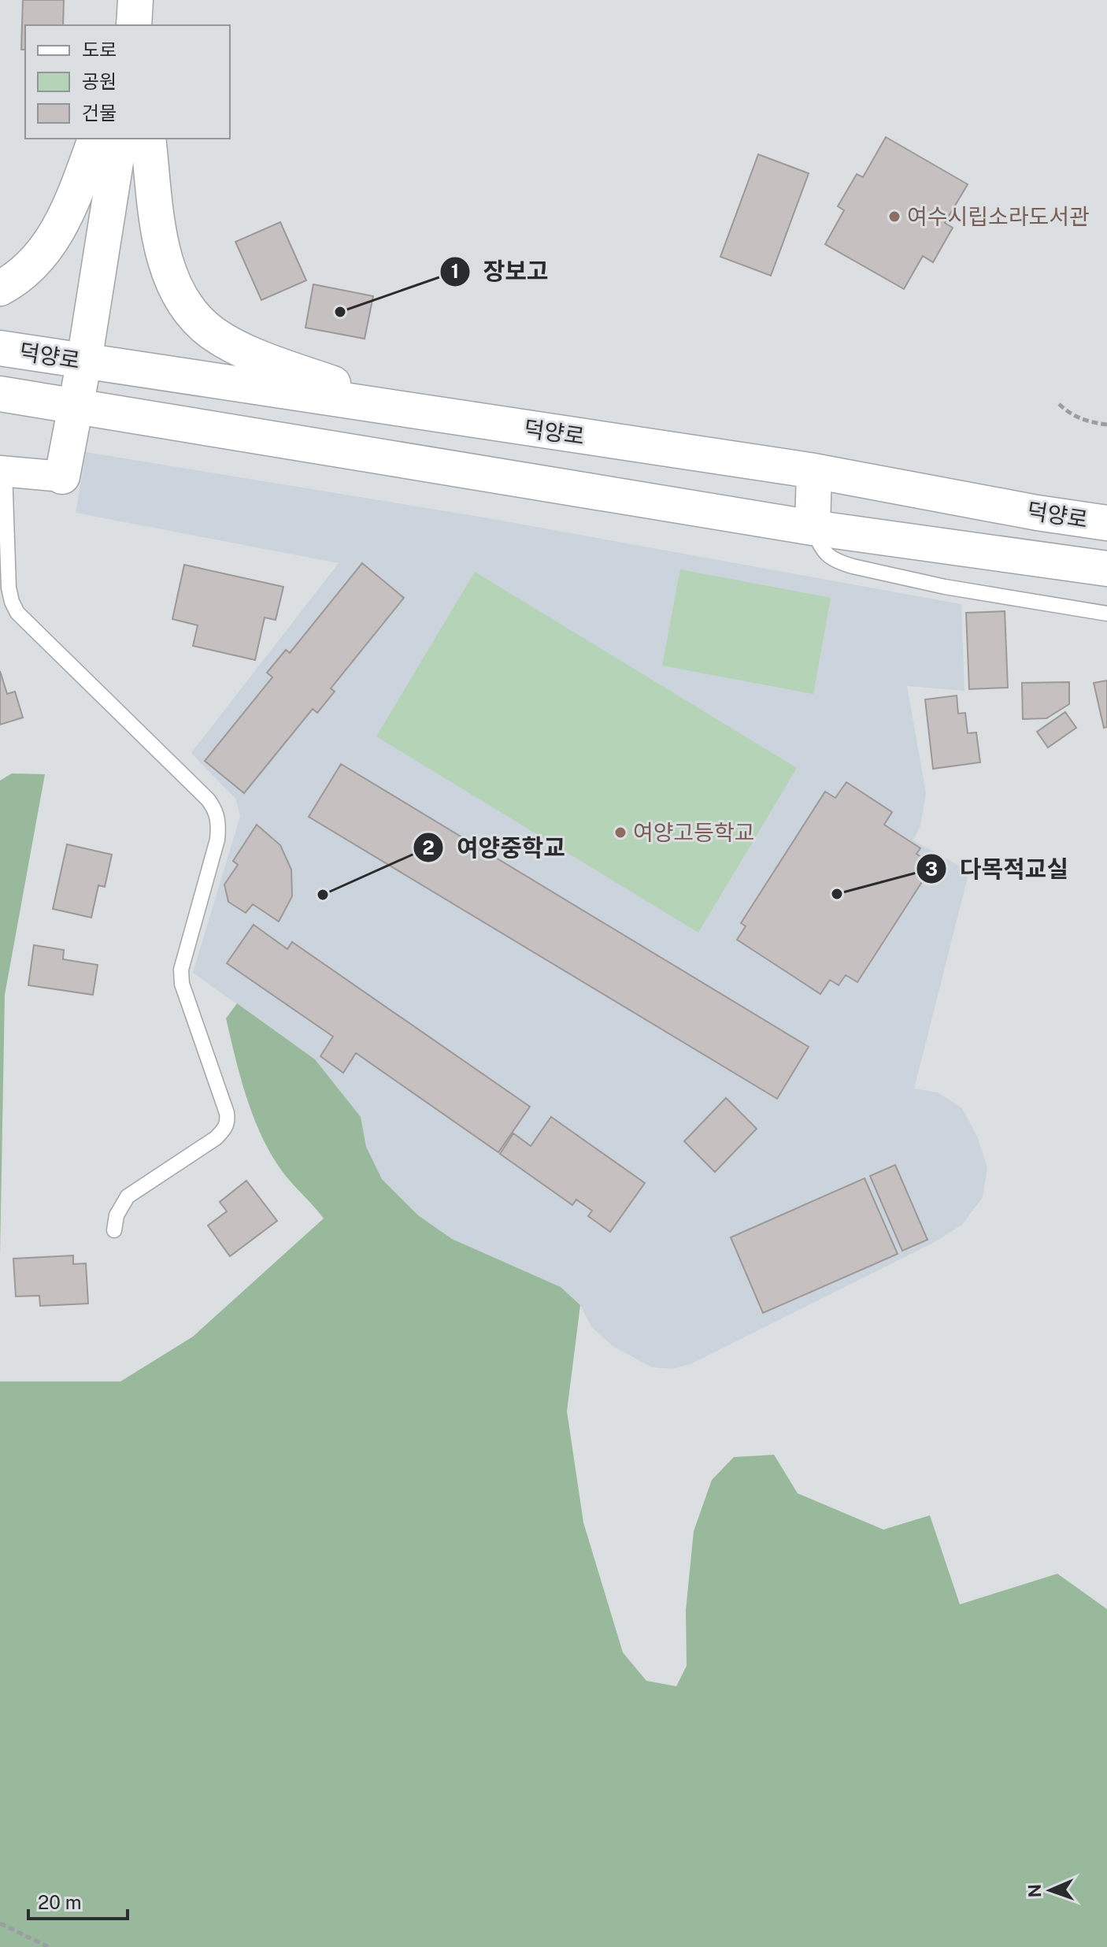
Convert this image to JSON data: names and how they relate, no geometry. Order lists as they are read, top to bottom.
{
  "streets": {
    "main road": ["덕양로"]
  },
  "places": [
    "여수시립소라도서관",
    "장보고",
    "여양고등학교",
    "다목적교실",
    "여양중학교"
  ],
  "legend": ["도로", "공원", "건물"],
  "scale_bar": "20 m",
  "north": "left"
}
